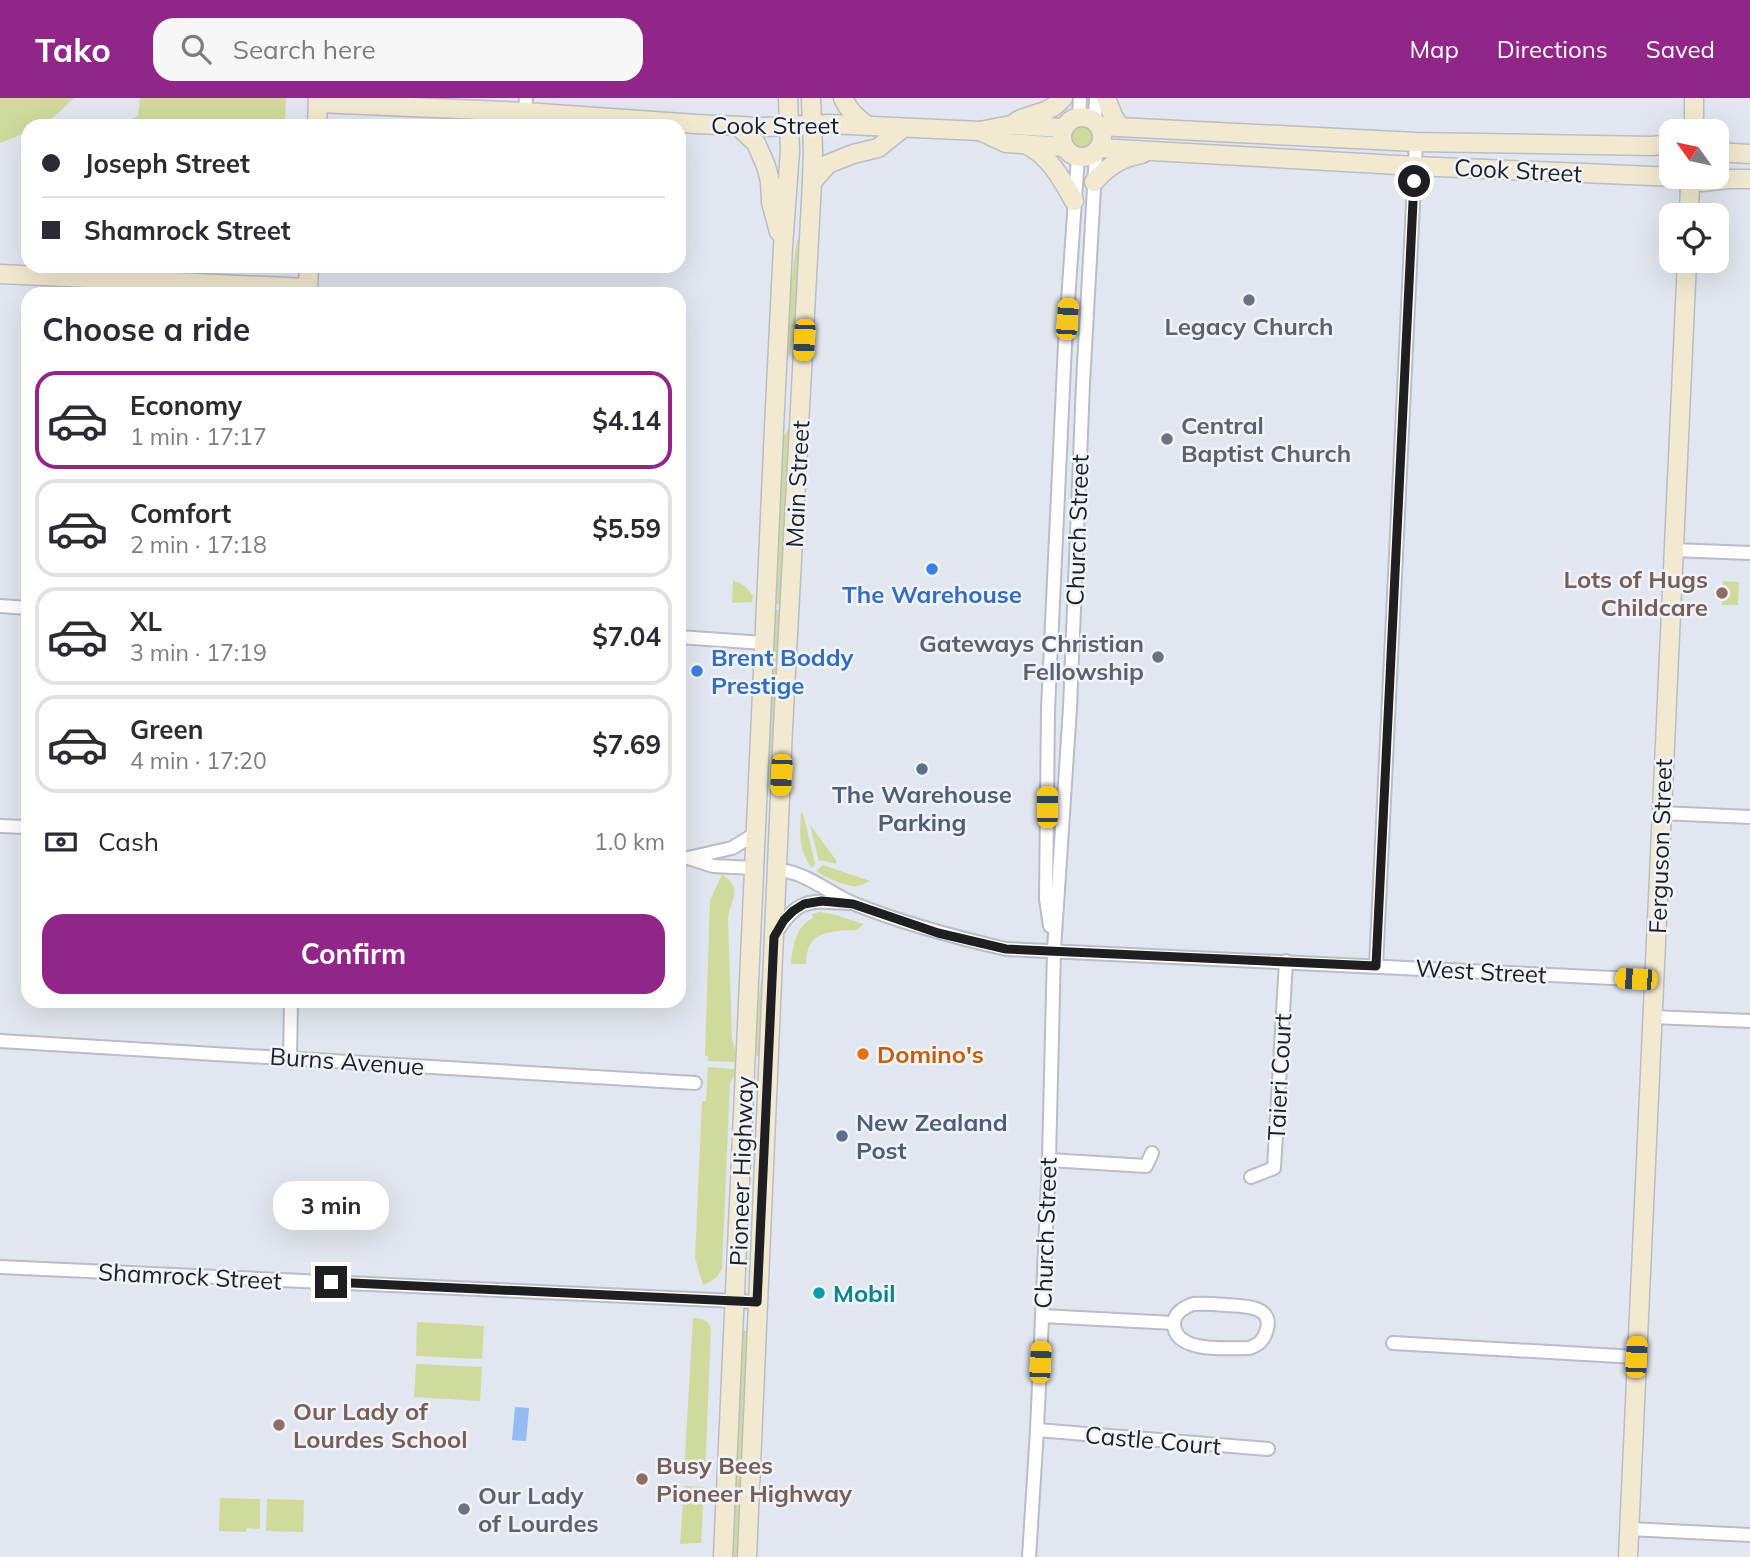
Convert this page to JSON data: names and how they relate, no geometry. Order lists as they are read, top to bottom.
{
  "streets": {
    "street": [
      "Cook Street",
      "Main Street",
      "Church Street",
      "Ferguson Street",
      "West Street",
      "Burns Avenue",
      "Taieri Court",
      "Pioneer Highway",
      "Shamrock Street",
      "Castle Court"
    ]
  },
  "crossings": [
    ["Cook Street", "Main Street"],
    ["Cook Street", "Church Street"],
    ["Main Street", "West Street"],
    ["Main Street", "Pioneer Highway"],
    ["Church Street", "West Street"],
    ["Church Street", "Castle Court"],
    ["Ferguson Street", "West Street"],
    ["West Street", "Taieri Court"],
    ["West Street", "Pioneer Highway"],
    ["Pioneer Highway", "Shamrock Street"]
  ],
  "places": [
    "Legacy Church",
    "Central Baptist Church",
    "The Warehouse",
    "Lots of Hugs Childcare",
    "Gateways Christian Fellowship",
    "Brent Boddy Prestige",
    "The Warehouse Parking",
    "Domino's",
    "New Zealand Post",
    "Mobil",
    "Our Lady of Lourdes School",
    "Busy Bees Pioneer Highway",
    "Our Lady of Lourdes"
  ],
  "north": "top left",
  "page": {
    "header": "Tako",
    "search": "Search here",
    "nav": ["Map", "Directions", "Saved"],
    "banner": ["Joseph Street", "Shamrock Street"],
    "heading": "Choose a ride",
    "list": [
      {
        "name": "Economy",
        "note": "1 min · 17:17",
        "value": "$4.14"
      },
      {
        "name": "Comfort",
        "note": "2 min · 17:18",
        "value": "$5.59"
      },
      {
        "name": "XL",
        "note": "3 min · 17:19",
        "value": "$7.04"
      },
      {
        "name": "Green",
        "note": "4 min · 17:20",
        "value": "$7.69"
      }
    ],
    "pay": ["Cash", "1.0 km"],
    "buttons": "Confirm",
    "bubble": "3 min"
  }
}
